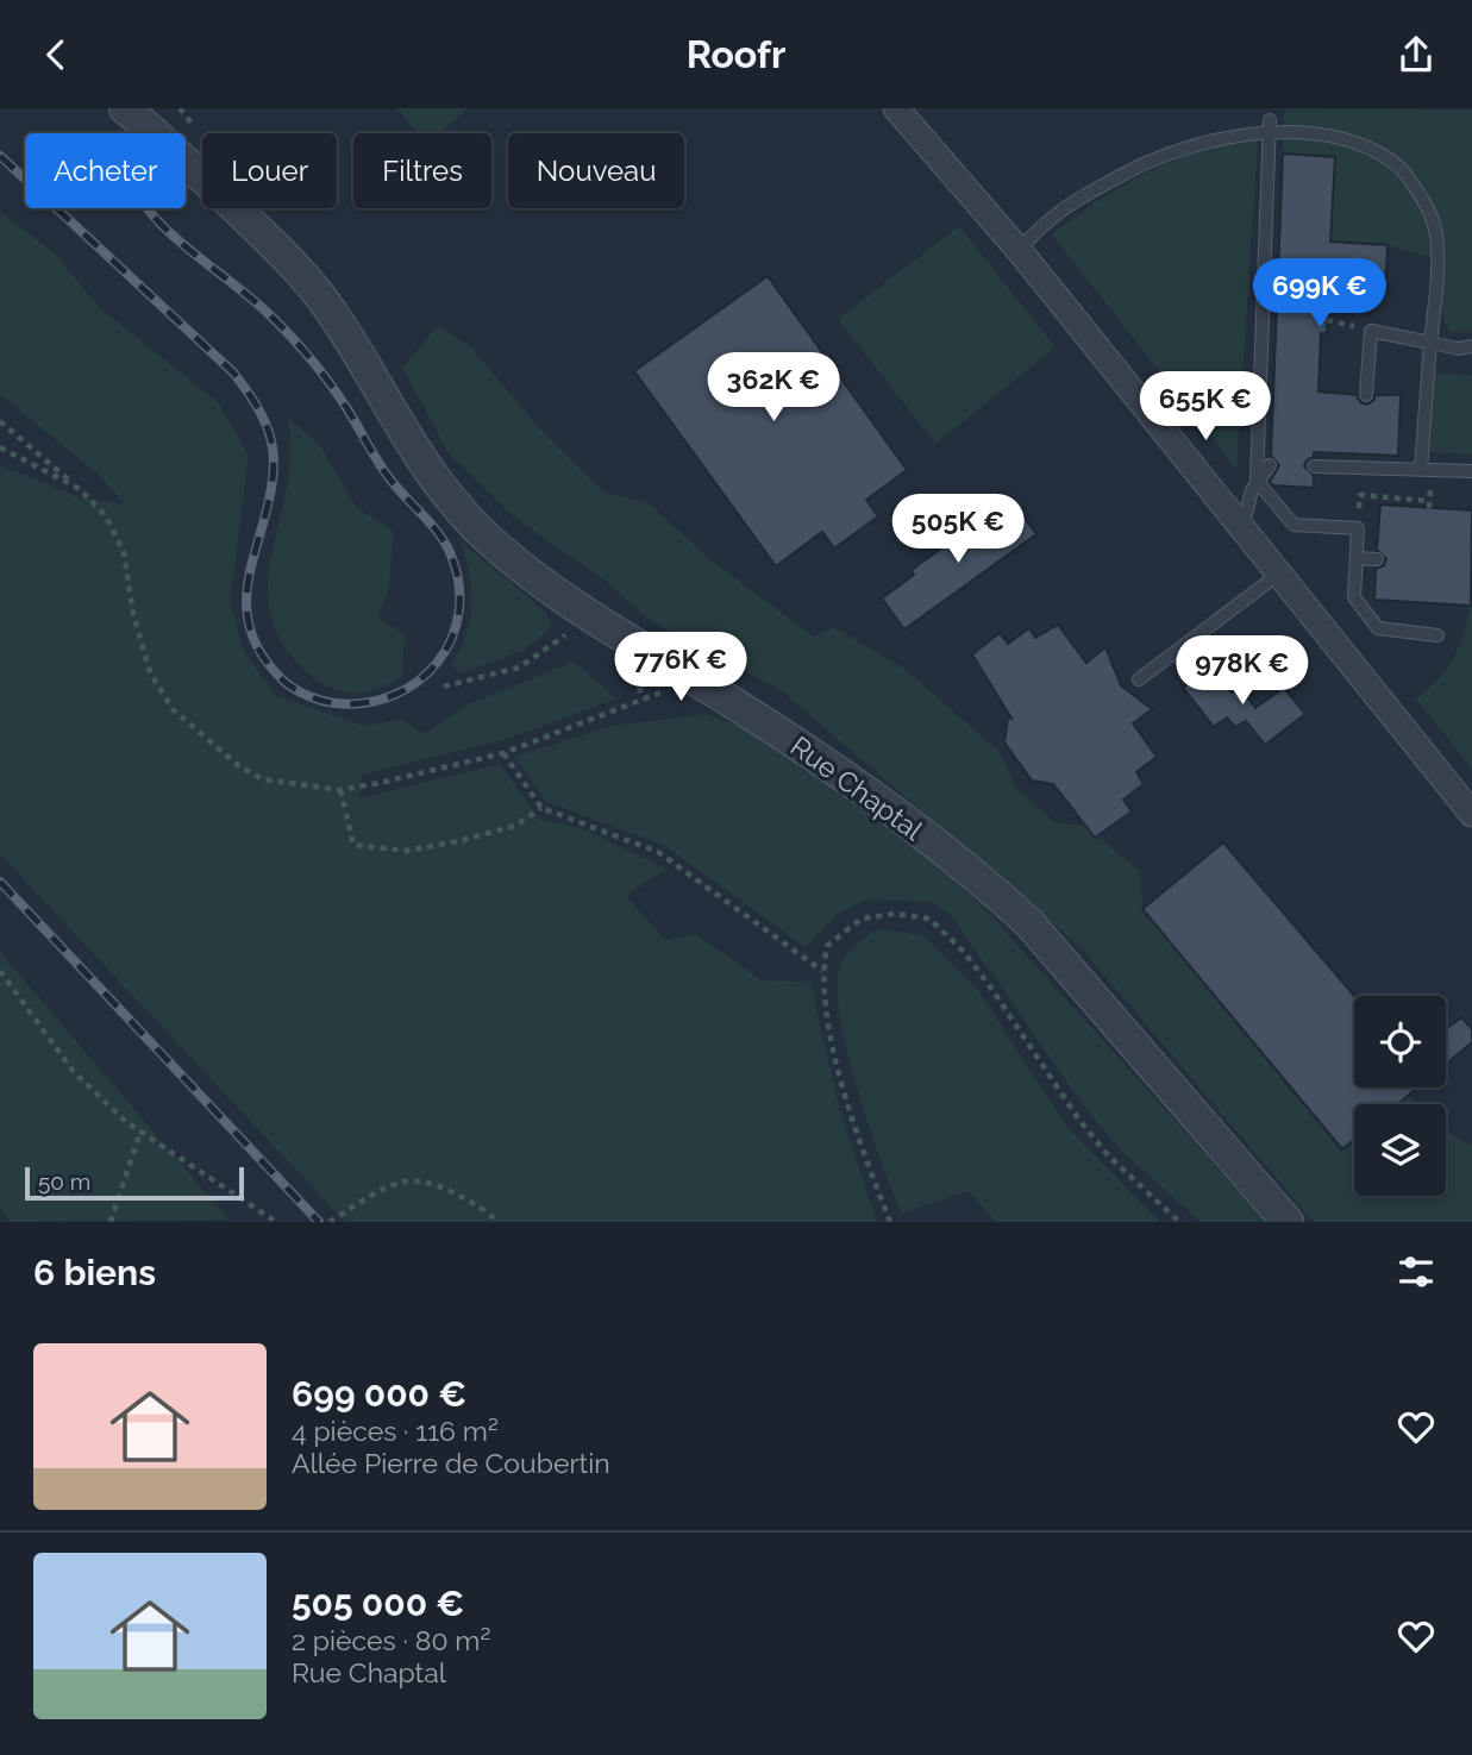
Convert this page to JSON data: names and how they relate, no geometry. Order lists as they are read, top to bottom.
{
  "streets": {
    "street": ["Rue Chaptal"]
  },
  "scale_bar": "50 m",
  "page": {
    "header": "Roofr",
    "chip": [
      "Acheter",
      "Louer",
      "Filtres",
      "Nouveau"
    ],
    "price": [
      "699K €",
      "362K €",
      "655K €",
      "505K €",
      "776K €",
      "978K €"
    ],
    "scale": "50 m",
    "heading": "6 biens",
    "list": [
      {
        "name": "699 000 €",
        "note": "4 pièces · 116 m² · Allée Pierre de Coubertin"
      },
      {
        "name": "505 000 €",
        "note": "2 pièces · 80 m² · Rue Chaptal"
      }
    ]
  }
}
